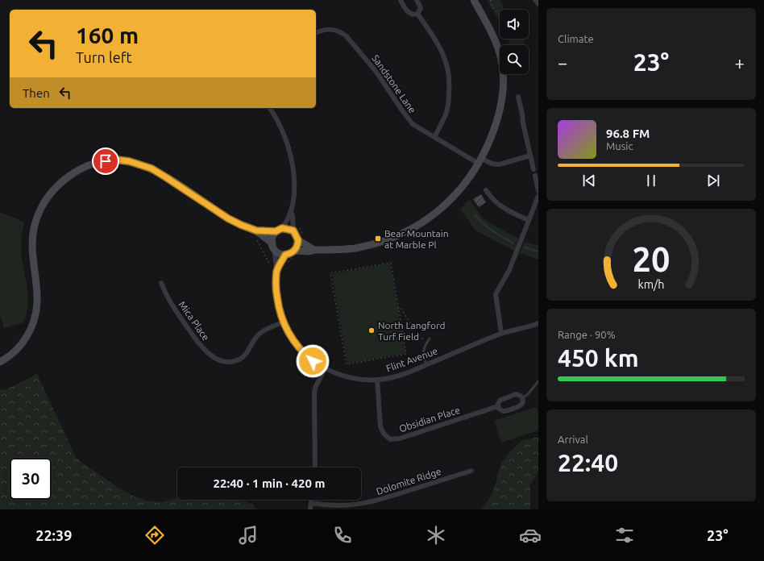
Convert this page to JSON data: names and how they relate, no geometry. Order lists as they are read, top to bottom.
{
  "streets": {
    "street": [
      "Sandstone Lane",
      "Mica Place",
      "Flint Avenue",
      "Obsidian Place",
      "Dolomite Ridge"
    ]
  },
  "crossings": [
    ["Mica Place", "Flint Avenue"],
    ["Flint Avenue", "Obsidian Place"]
  ],
  "places": {
    "transit": ["Bear Mountain at Marble Pl"],
    "other": ["North Langford Turf Field"]
  },
  "page": {
    "tile": [
      "Climate",
      ["Range · 90%", "450 km"],
      ["Arrival", "22:40"]
    ],
    "turn": ["160 m", "Turn left"],
    "heat": ["−", "23°", "+"],
    "then": "Then",
    "song": ["96.8 FM", "Music"],
    "limit": "30",
    "trip": "22:40 · 1 min · 420 m",
    "tabs": ["22:39", "23°"],
    "gauge": ["20", "km/h"]
  }
}
